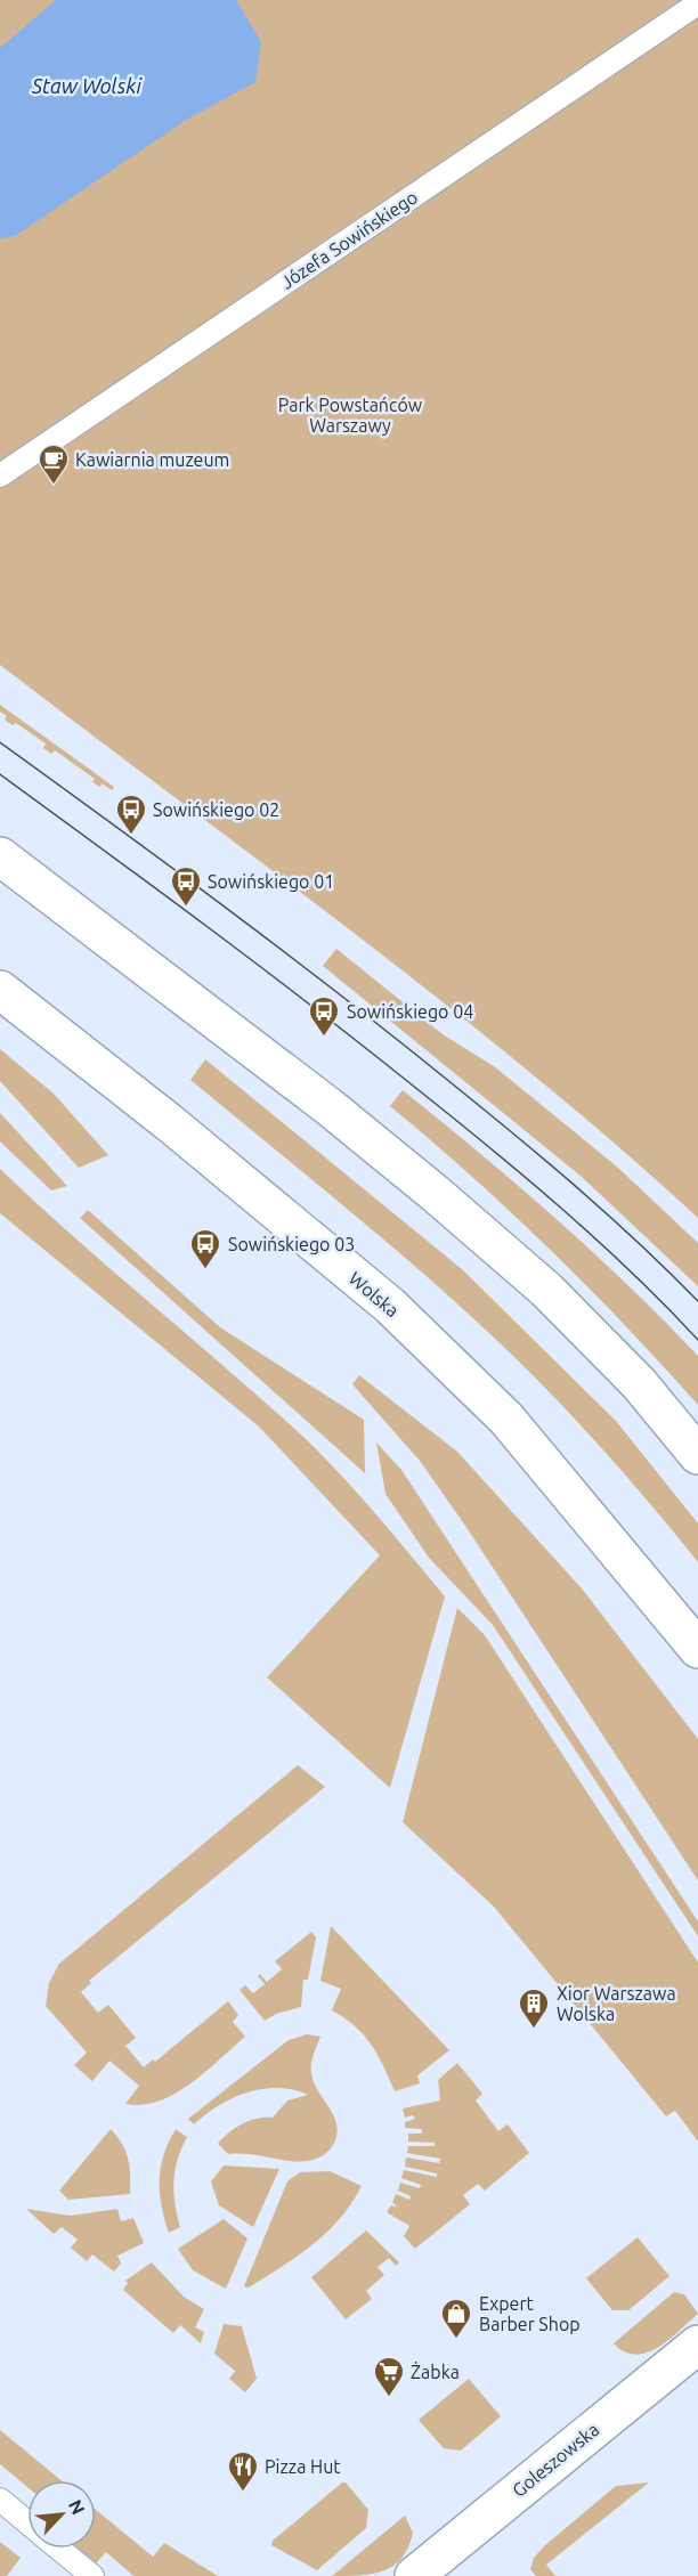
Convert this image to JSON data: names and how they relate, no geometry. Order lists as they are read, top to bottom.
{
  "streets": {
    "main road": ["Wolska", "Goleszowska"],
    "lane": ["Józefa Sowińskiego"]
  },
  "water": ["Staw Wolski"],
  "parks": ["Park Powstańców Warszawy"],
  "places": {
    "cafe": ["Kawiarnia muzeum"],
    "bus stop": [
      "Sowińskiego 02",
      "Sowińskiego 01",
      "Sowińskiego 04",
      "Sowińskiego 03"
    ],
    "building": ["Xior Warszawa Wolska"],
    "shop": ["Expert Barber Shop"],
    "supermarket": ["Żabka"],
    "restaurant": ["Pizza Hut"]
  },
  "north": "top right"
}
